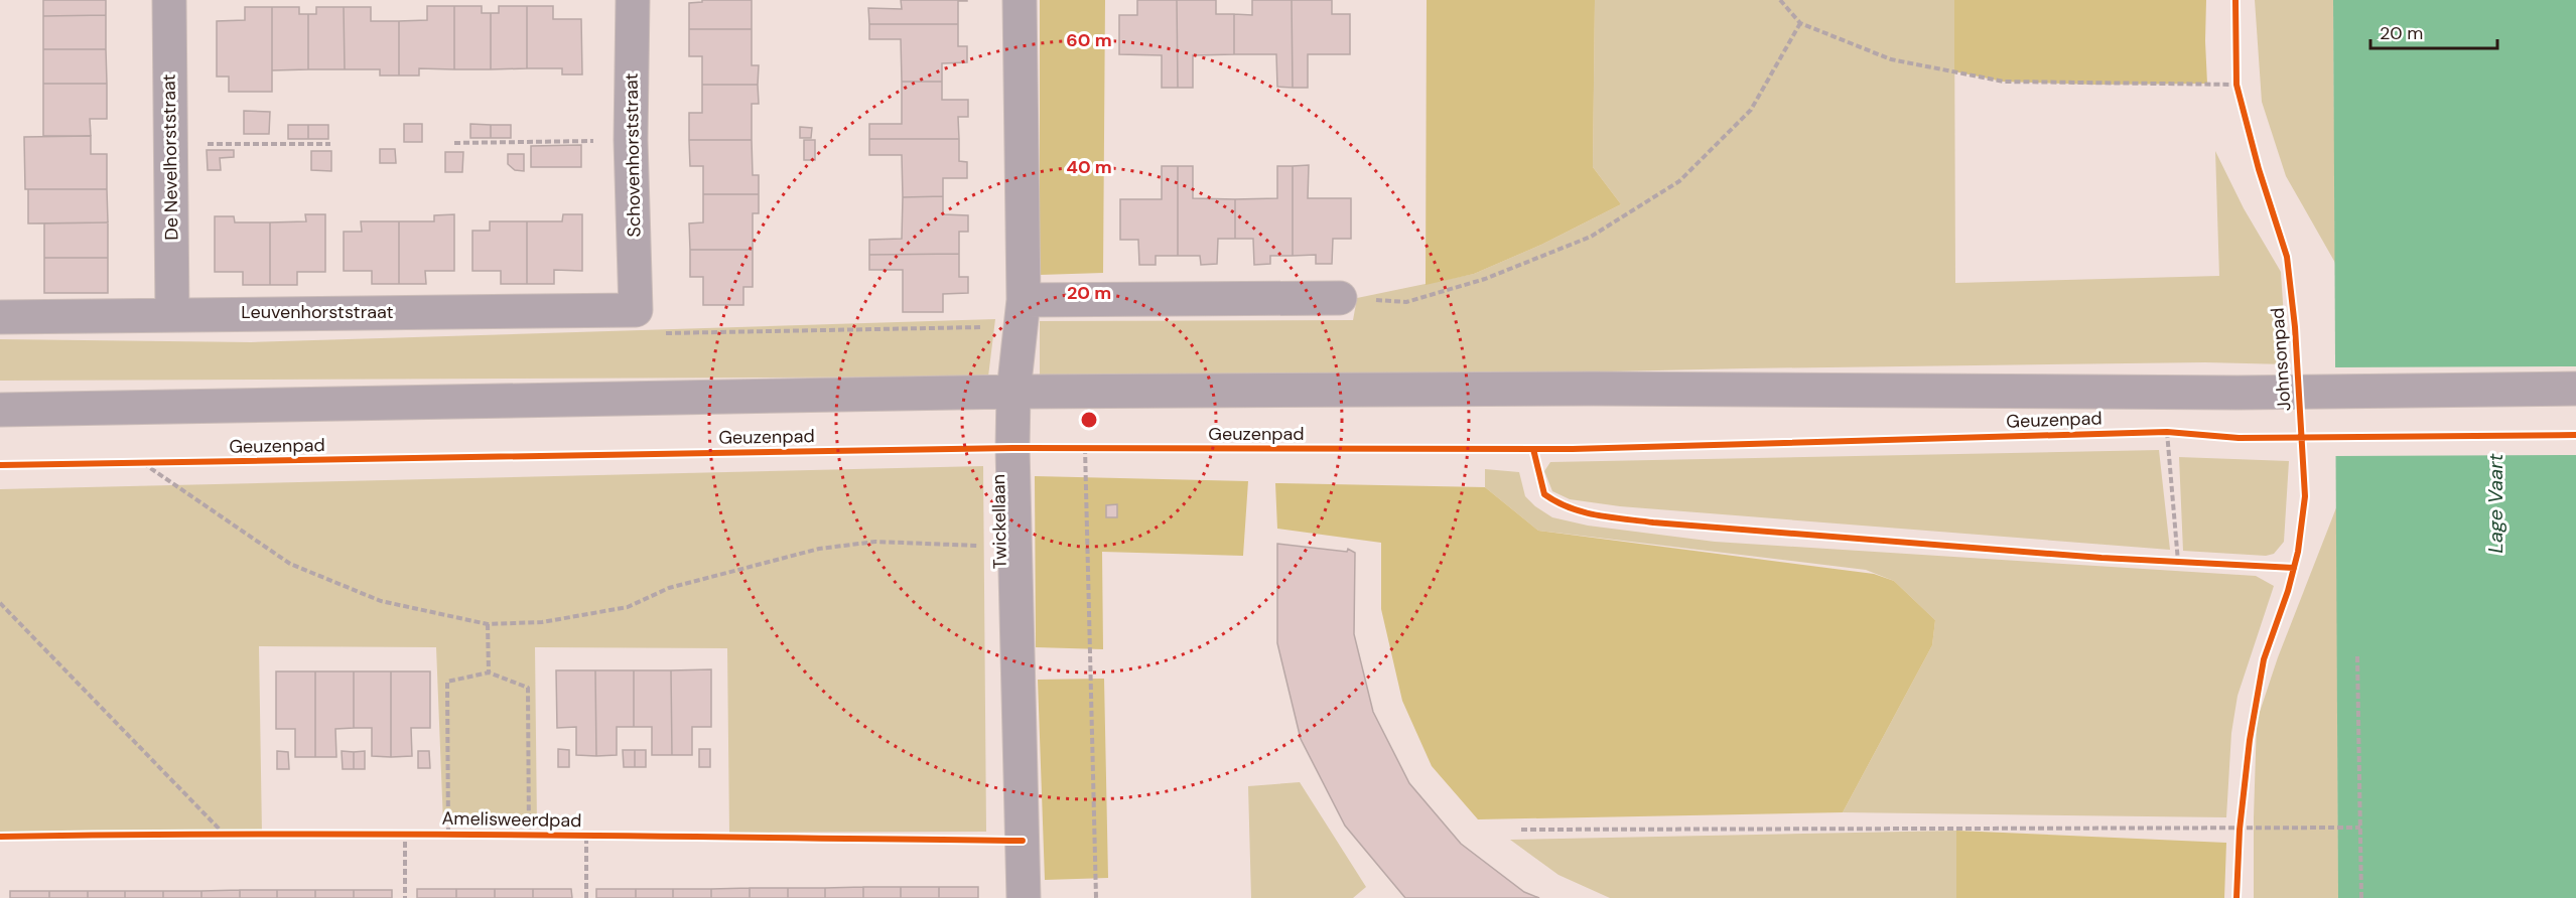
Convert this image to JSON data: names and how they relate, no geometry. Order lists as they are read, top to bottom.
{
  "streets": {
    "street": [
      "Schovenhorststraat",
      "De Nevelhorststraat",
      "Leuvenhorststraat",
      "Twickellaan"
    ],
    "cycle path": ["Johnsonpad", "Geuzenpad", "Amelisweerdpad"]
  },
  "crossings": [
    ["Schovenhorststraat", "Leuvenhorststraat"],
    ["De Nevelhorststraat", "Leuvenhorststraat"]
  ],
  "water": ["Lage Vaart"],
  "scale_bar": "20 m",
  "rings": ["60 m", "40 m", "20 m"]
}
